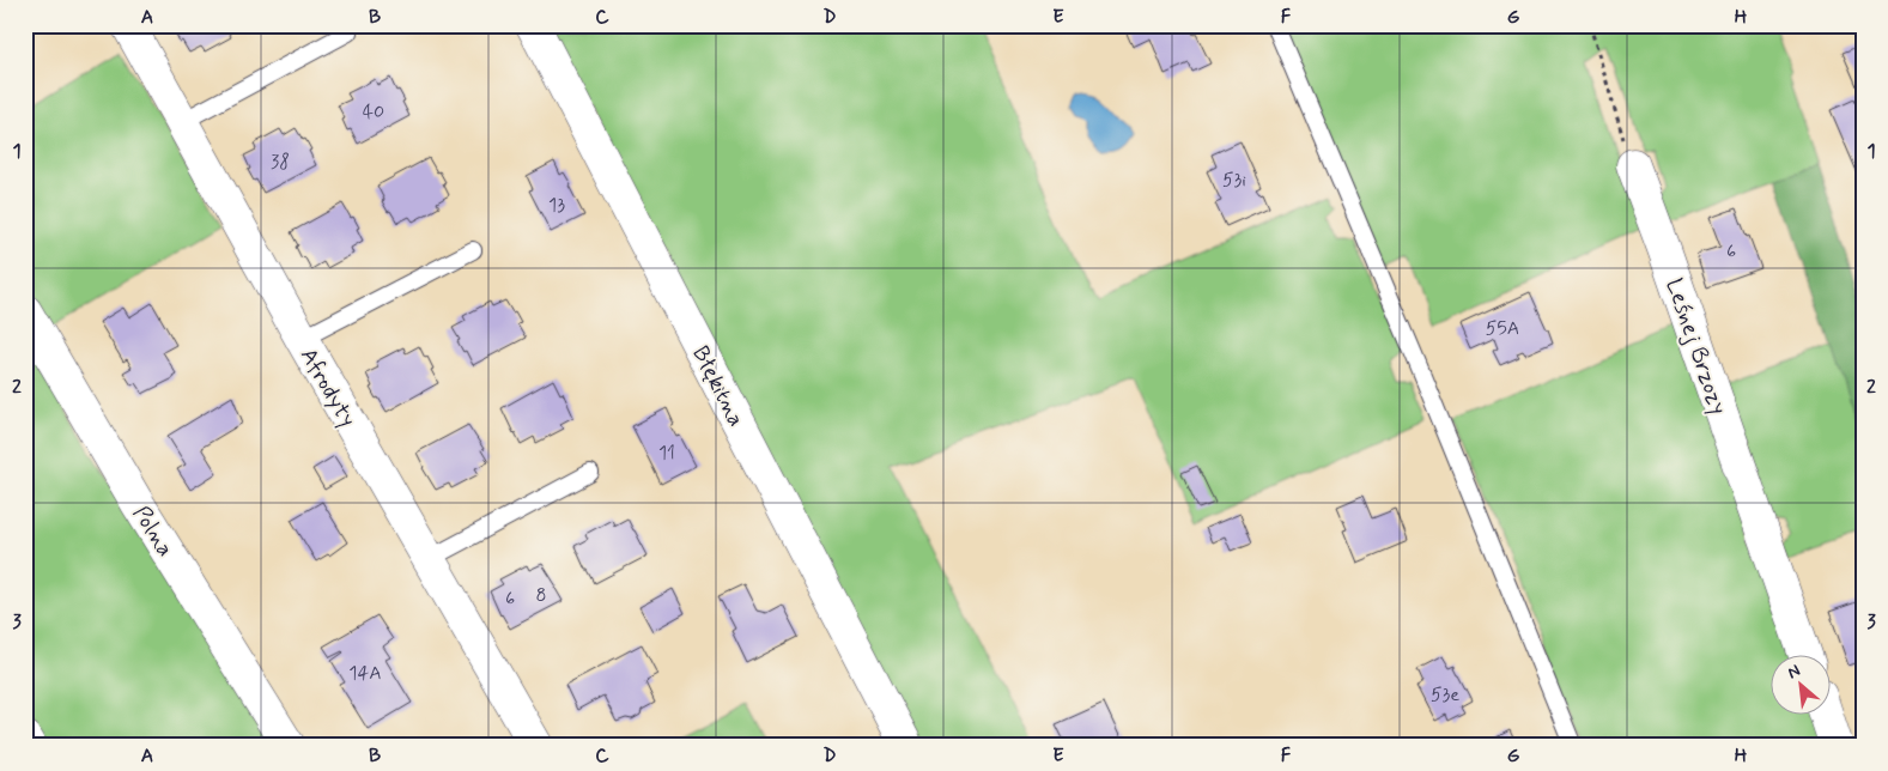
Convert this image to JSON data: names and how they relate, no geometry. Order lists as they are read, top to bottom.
{
  "streets": {
    "street": [
      "Leśnej Brzozy",
      "Błękitna",
      "Afrodyty",
      "Polna"
    ]
  },
  "house_numbers": [
    "40",
    "38",
    "53i",
    "13",
    "6",
    "55A",
    "11",
    "8",
    "6",
    "14A",
    "53e"
  ],
  "north": "top left",
  "grid": {
    "columns": [
      "A",
      "B",
      "C",
      "D",
      "E",
      "F",
      "G",
      "H"
    ],
    "rows": ["1", "2", "3"]
  }
}
